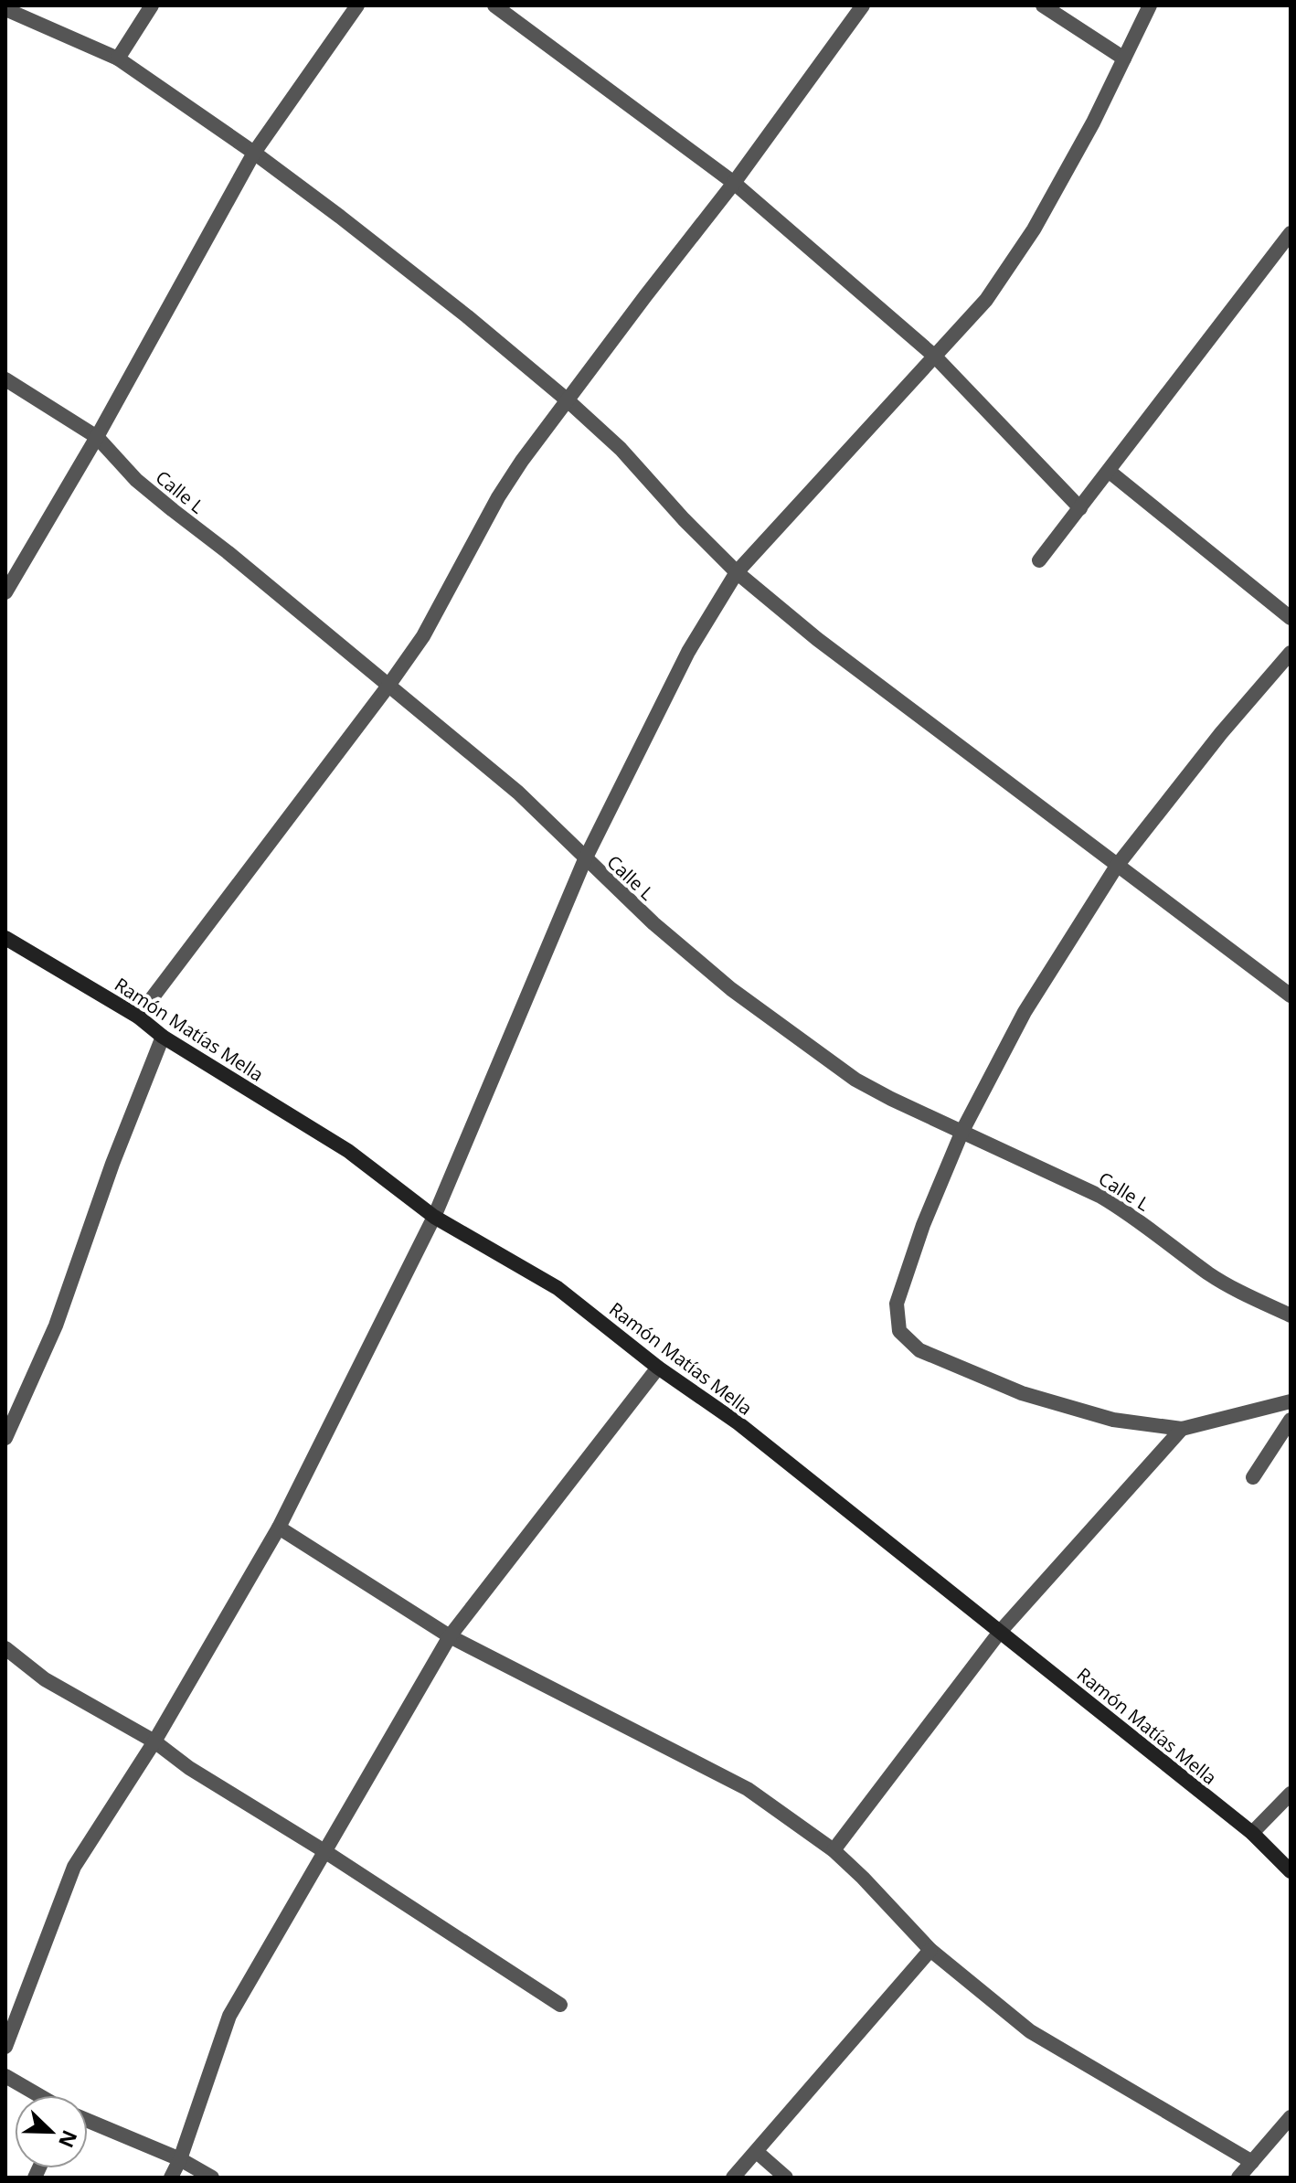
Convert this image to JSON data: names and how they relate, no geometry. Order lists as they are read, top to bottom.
{
  "streets": {
    "street": ["Calle L", "Ramón Matías Mella"]
  },
  "north": "bottom right"
}
